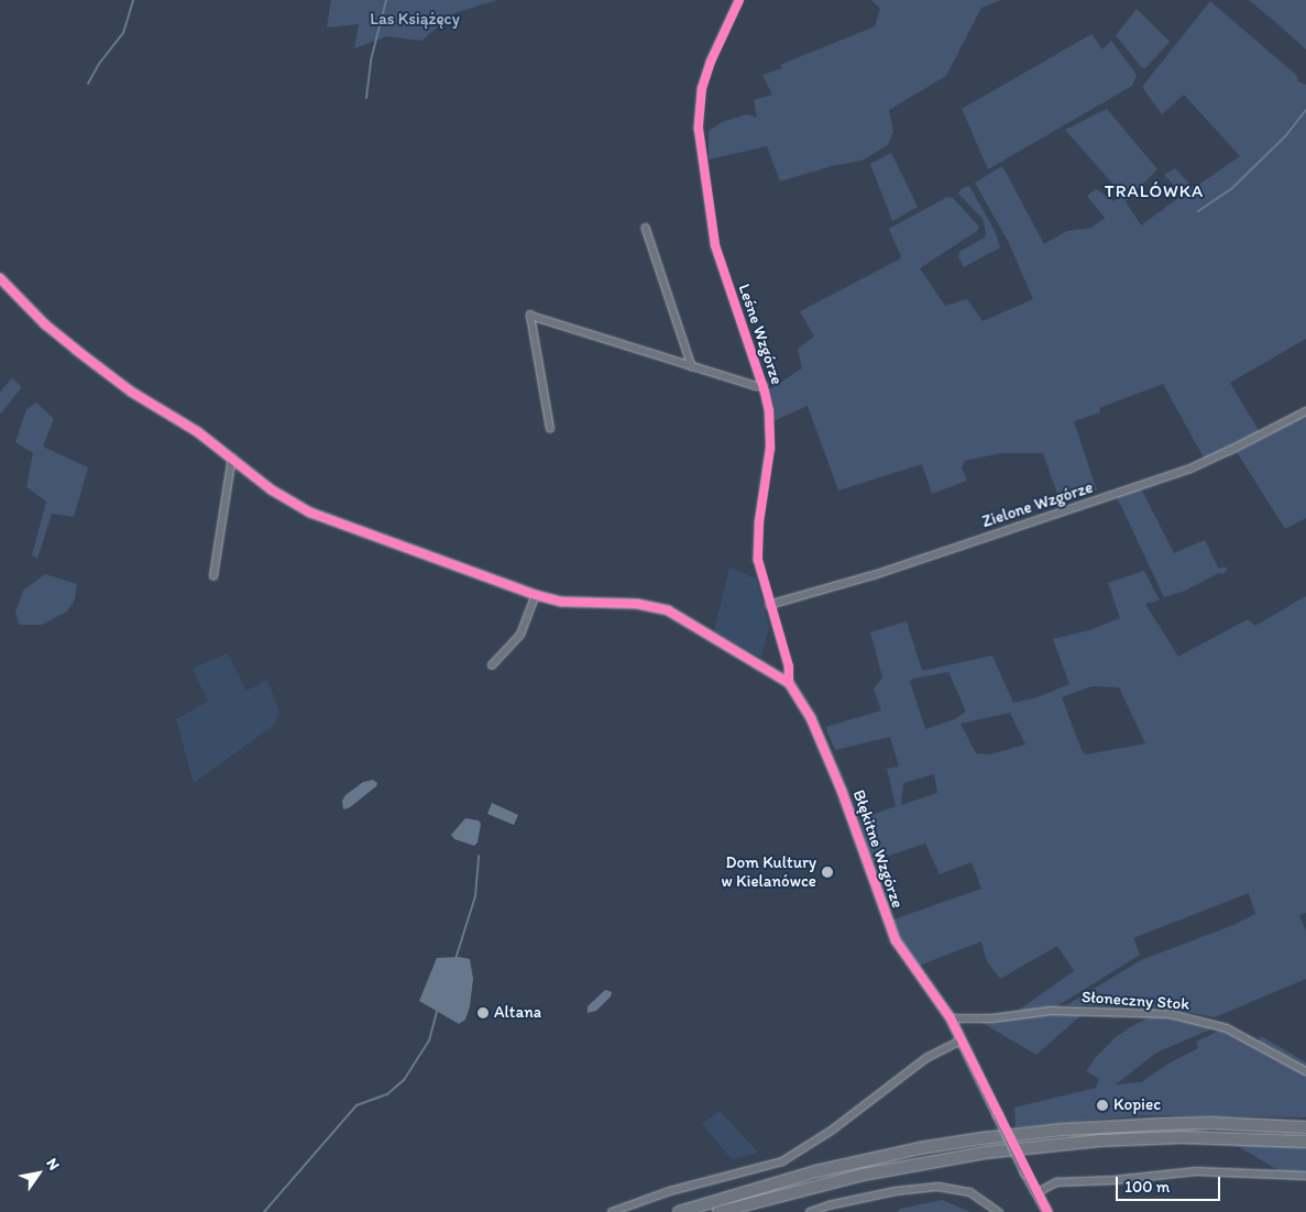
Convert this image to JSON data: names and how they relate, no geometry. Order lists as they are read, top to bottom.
{
  "streets": {
    "street": [
      "Leśne Wzgórze",
      "Zielone Wzgórze",
      "Błękitne Wzgórze",
      "Słoneczny Stok"
    ]
  },
  "crossings": [
    ["Leśne Wzgórze", "Zielone Wzgórze"],
    ["Leśne Wzgórze", "Błękitne Wzgórze"],
    ["Błękitne Wzgórze", "Słoneczny Stok"]
  ],
  "districts": ["TRALÓWKA"],
  "parks": ["Las Książęcy"],
  "places": ["Dom Kultury w Kielanówce", "Altana", "Kopiec"],
  "scale_bar": "100 m",
  "north": "top right"
}
